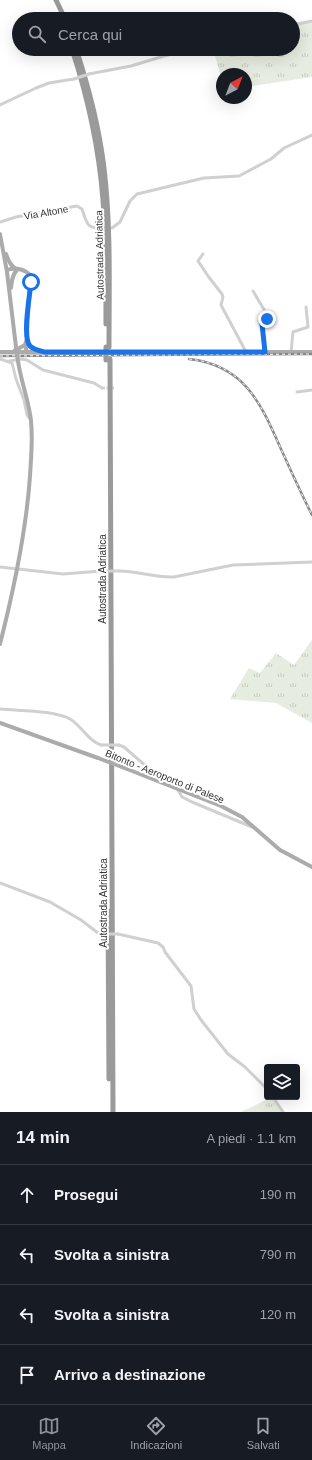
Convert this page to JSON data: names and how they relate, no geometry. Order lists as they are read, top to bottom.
{
  "streets": {
    "highway": ["Autostrada Adriatica"],
    "main road": ["Bitonto - Aeroporto di Palese"],
    "street": ["Via Altone"]
  },
  "north": "top right",
  "page": {
    "search": "Cerca qui",
    "heading": ["14 min", "A piedi · 1.1 km"],
    "list": [
      ["Prosegui", "190 m"],
      ["Svolta a sinistra", "790 m"],
      ["Svolta a sinistra", "120 m"],
      "Arrivo a destinazione"
    ],
    "nav": ["Mappa", "Indicazioni", "Salvati"]
  }
}
